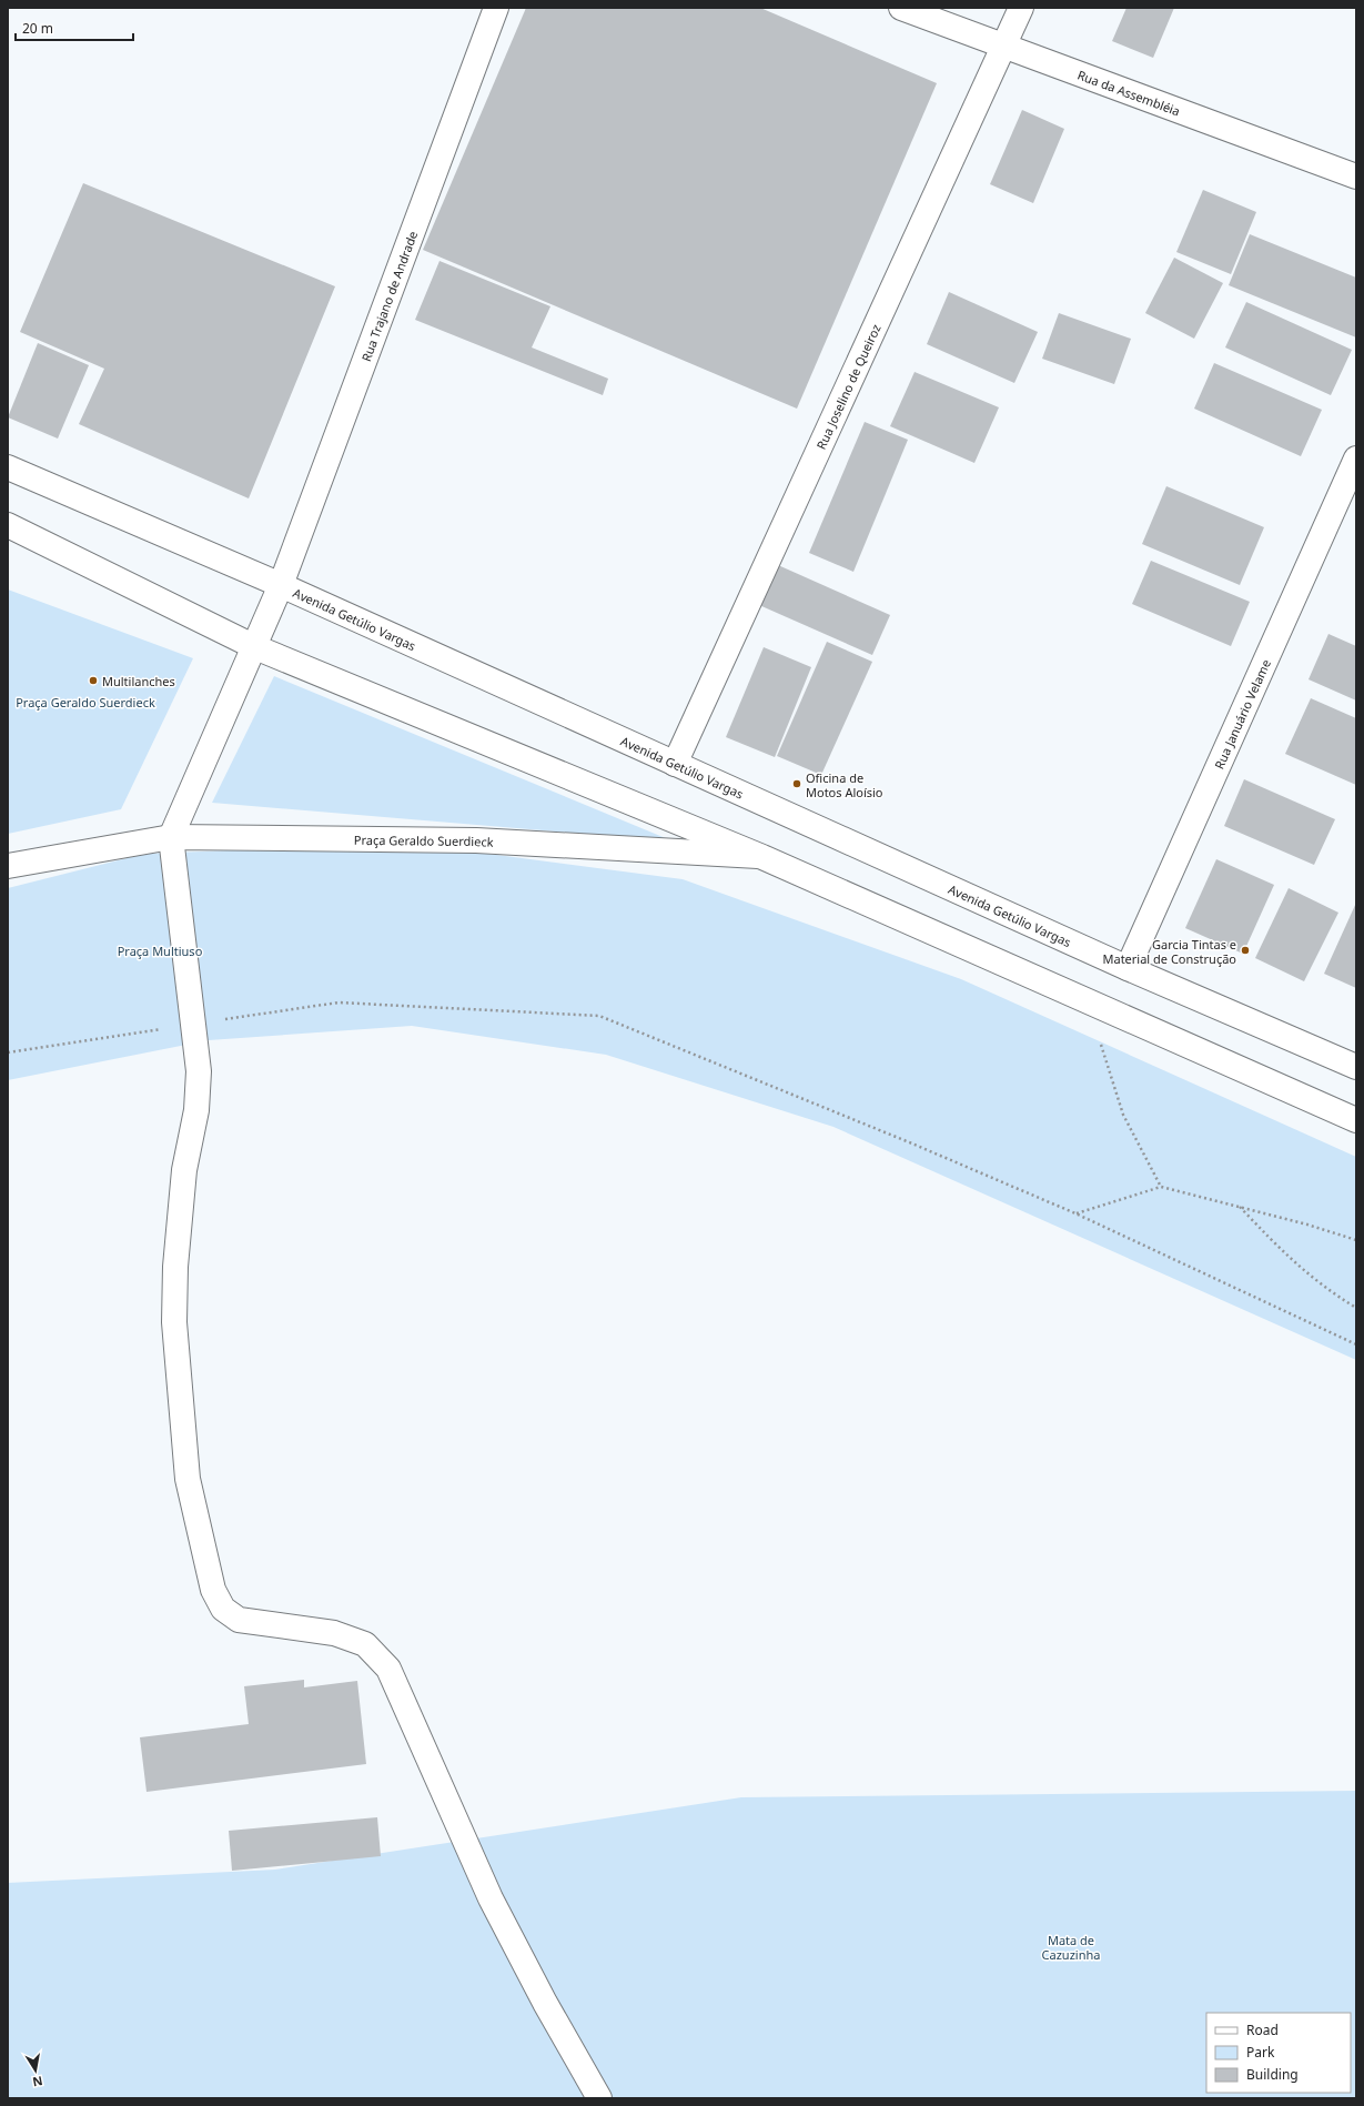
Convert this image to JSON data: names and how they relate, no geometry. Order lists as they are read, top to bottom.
{
  "streets": {
    "street": [
      "Rua da Assembléia",
      "Rua Trajano de Andrade",
      "Rua Joselino de Queiroz",
      "Avenida Getúlio Vargas",
      "Rua Januário Velame",
      "Praça Geraldo Suerdieck"
    ]
  },
  "crossings": [
    ["Rua da Assembléia", "Rua Joselino de Queiroz"],
    ["Rua Trajano de Andrade", "Avenida Getúlio Vargas"],
    ["Rua Trajano de Andrade", "Praça Geraldo Suerdieck"],
    ["Rua Joselino de Queiroz", "Avenida Getúlio Vargas"],
    ["Avenida Getúlio Vargas", "Rua Januário Velame"]
  ],
  "parks": ["Praça Geraldo Suerdieck", "Praça Multiuso", "Mata de Cazuzinha"],
  "places": ["Multilanches", "Oficina de Motos Aloísio", "Garcia Tintas e Material de Construção"],
  "legend": ["Road", "Park", "Building"],
  "scale_bar": "20 m",
  "north": "bottom"
}
